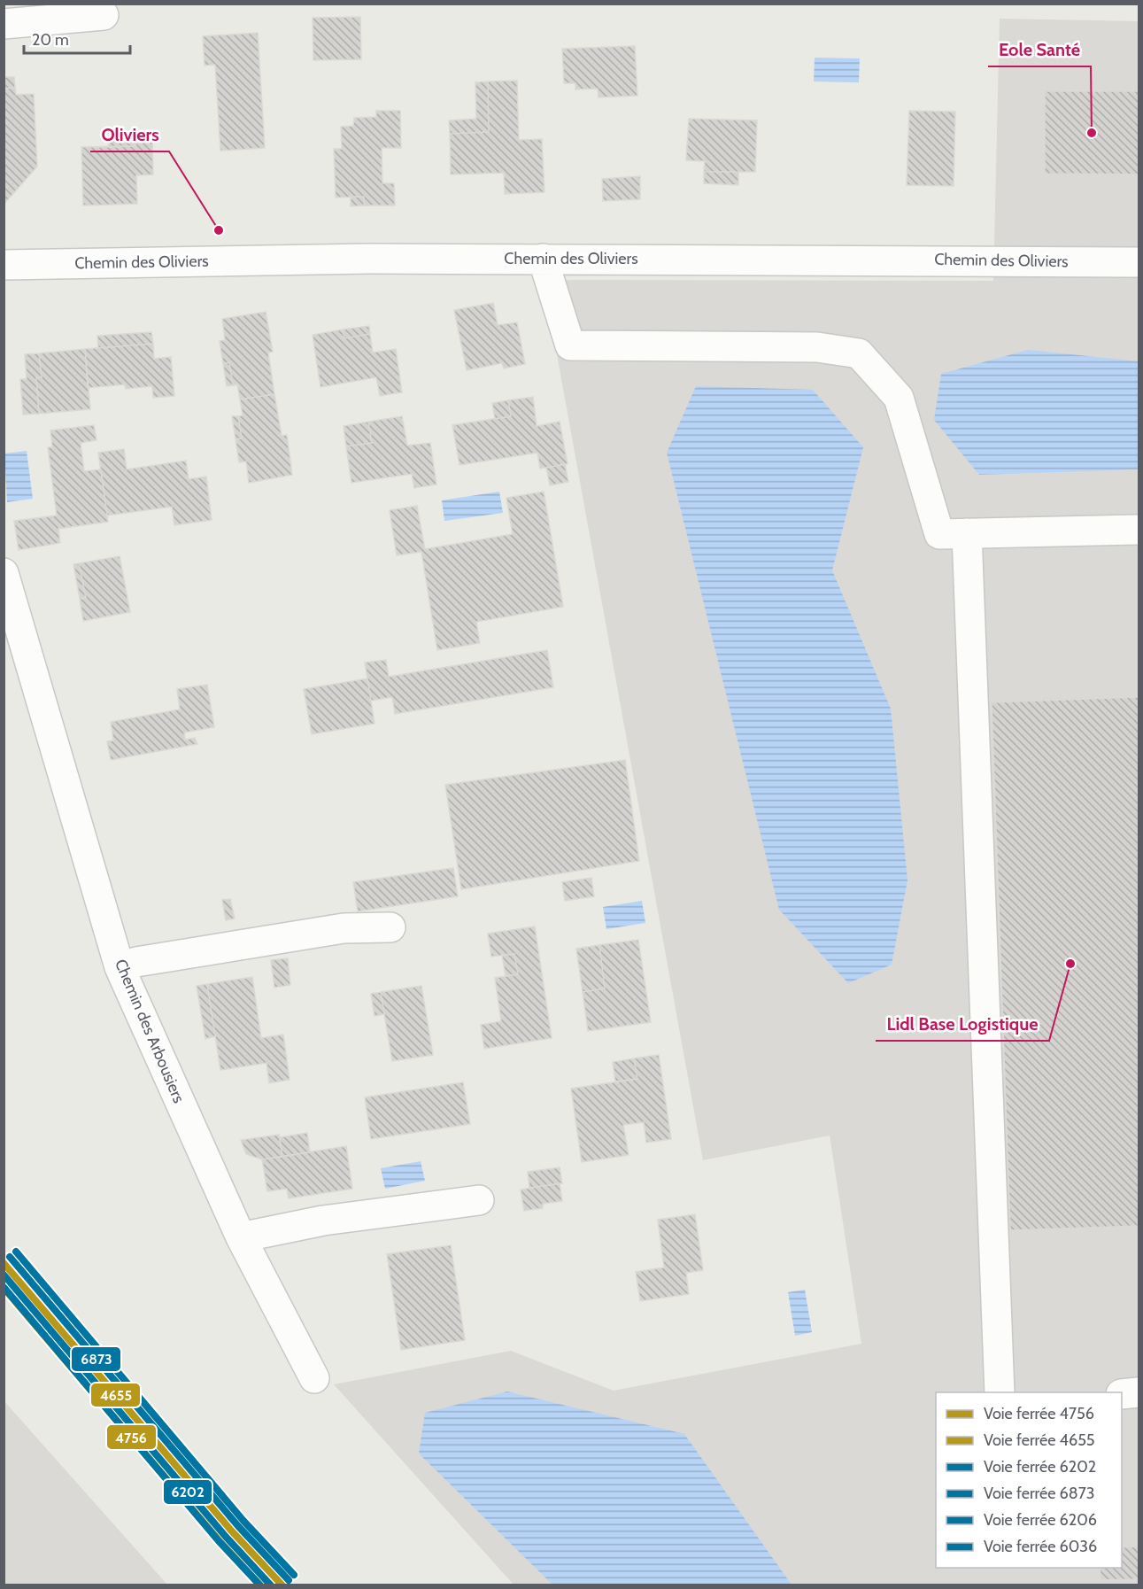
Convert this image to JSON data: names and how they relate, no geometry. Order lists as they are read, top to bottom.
{
  "streets": {
    "street": ["Chemin des Oliviers", "Chemin des Arbousiers"]
  },
  "places": ["Eole Santé", "Oliviers", "Lidl Base Logistique"],
  "lines": [
    "rail line 6036",
    "rail line 6873",
    "rail line 4655",
    "rail line 6202",
    "rail line 6206",
    "rail line 4756"
  ],
  "legend": [
    "Voie ferrée 4756",
    "Voie ferrée 4655",
    "Voie ferrée 6202",
    "Voie ferrée 6873",
    "Voie ferrée 6206",
    "Voie ferrée 6036"
  ],
  "scale_bar": "20 m"
}
